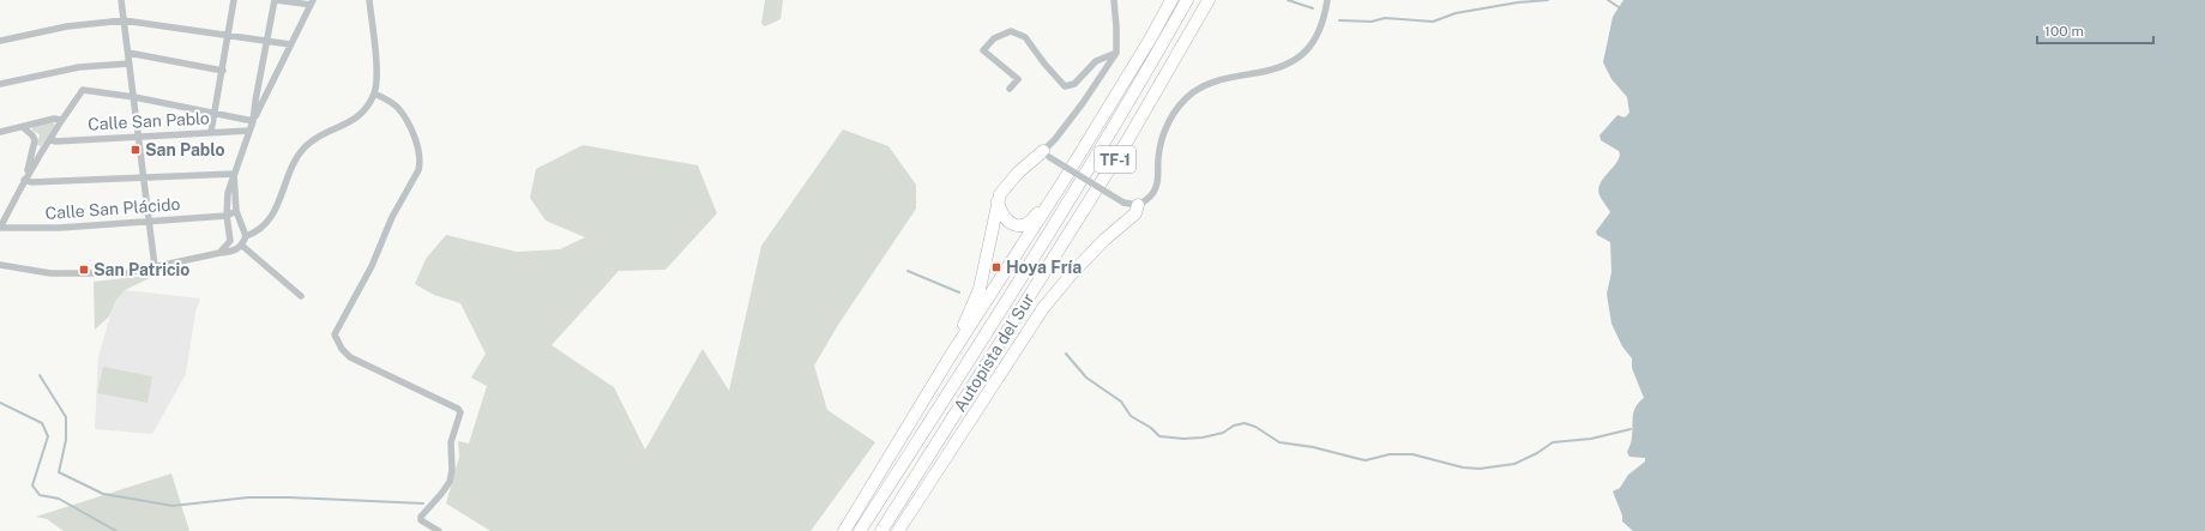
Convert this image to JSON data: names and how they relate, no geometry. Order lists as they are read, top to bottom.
{
  "streets": {
    "highway": ["TF-1", "Autopista del Sur"],
    "street": ["Calle San Pablo", "Calle San Plácido"]
  },
  "places": {
    "transit": ["San Pablo", "Hoya Fría", "San Patricio"]
  },
  "scale_bar": "100 m"
}
